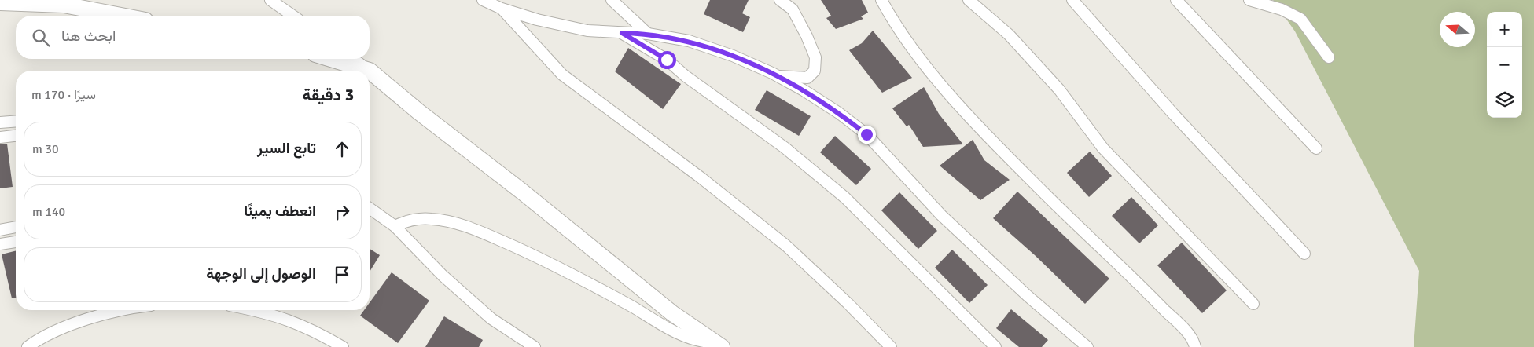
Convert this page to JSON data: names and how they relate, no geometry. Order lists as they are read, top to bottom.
{
  "north": "left",
  "page": {
    "map_buttons": ["+", "−"],
    "search": "ابحث هنا",
    "heading": ["3 دقيقة", "سيرًا · 170 m"],
    "list": [
      ["تابع السير", "30 m"],
      ["انعطف يمينًا", "140 m"],
      "الوصول إلى الوجهة"
    ]
  }
}
